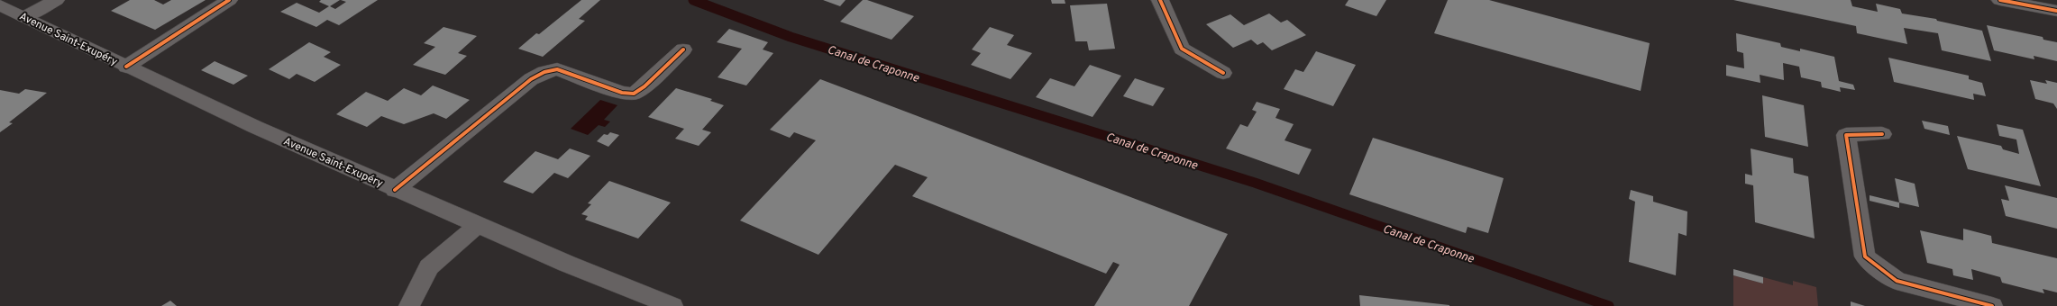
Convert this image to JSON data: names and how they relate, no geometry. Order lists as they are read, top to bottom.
{
  "streets": {
    "street": ["Avenue Saint-Exupéry"]
  },
  "water": ["Canal de Craponne"]
}
